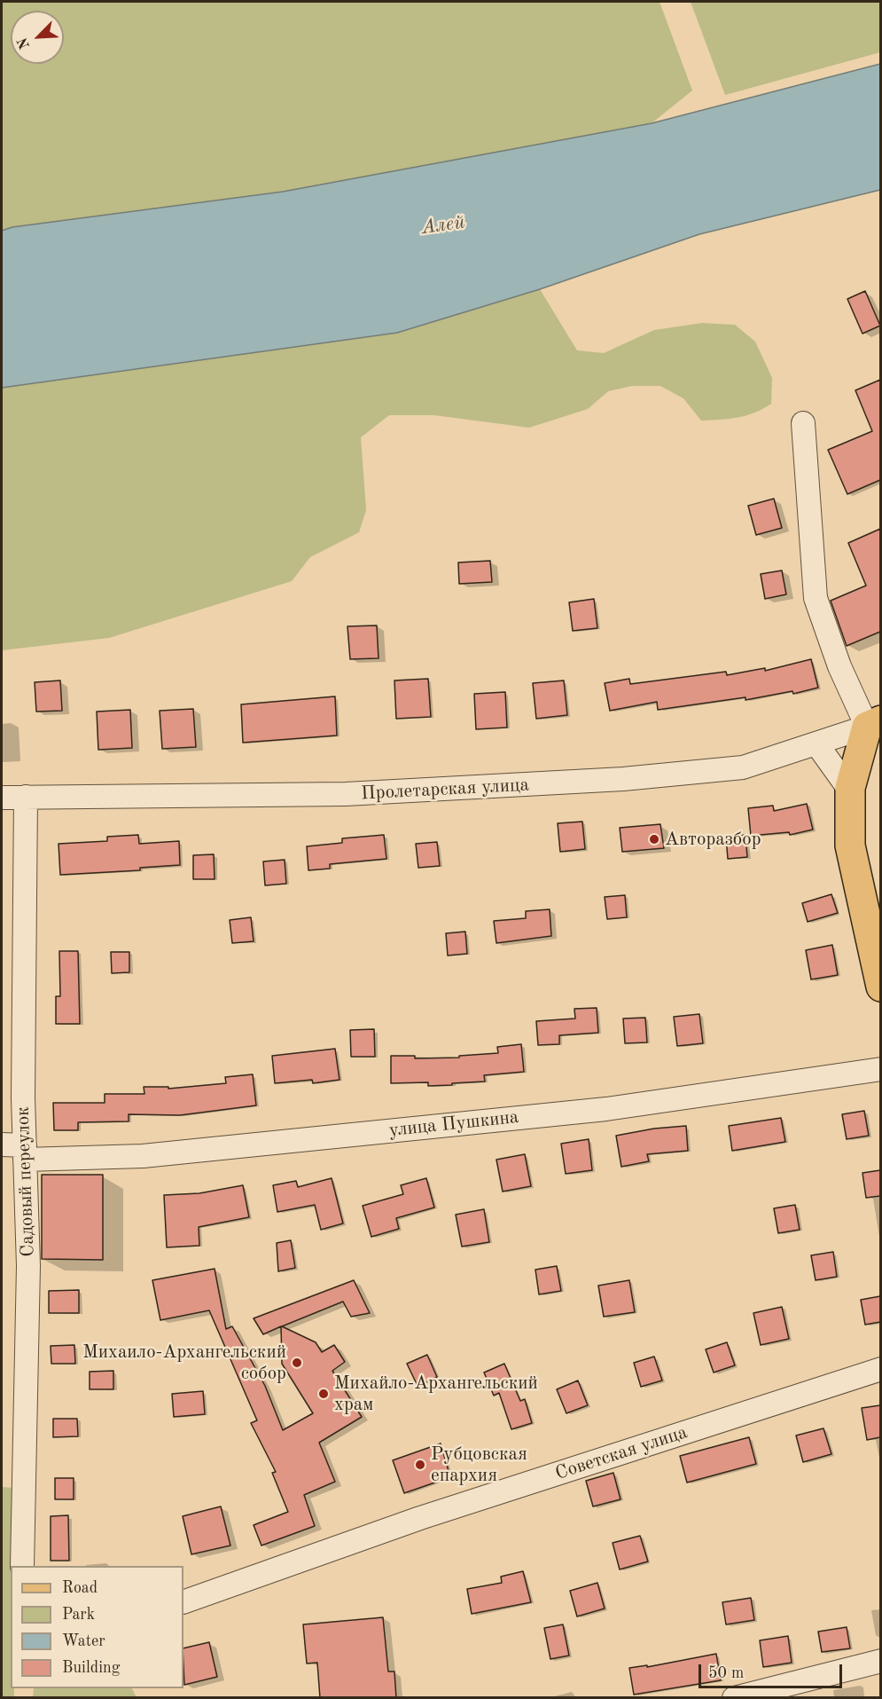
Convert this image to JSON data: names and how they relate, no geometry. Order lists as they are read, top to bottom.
{
  "streets": {
    "street": [
      "Пролетарская улица",
      "улица Пушкина",
      "Садовый переулок",
      "Советская улица"
    ]
  },
  "crossings": [
    ["Пролетарская улица", "Садовый переулок"],
    ["улица Пушкина", "Садовый переулок"]
  ],
  "water": ["Алей"],
  "places": [
    "Авторазбор",
    "Михаило-Архангельский собор",
    "Михайло-Архангельский храм",
    "Рубцовская епархия"
  ],
  "legend": [
    "Road",
    "Park",
    "Water",
    "Building"
  ],
  "scale_bar": "50 m",
  "north": "bottom left"
}
